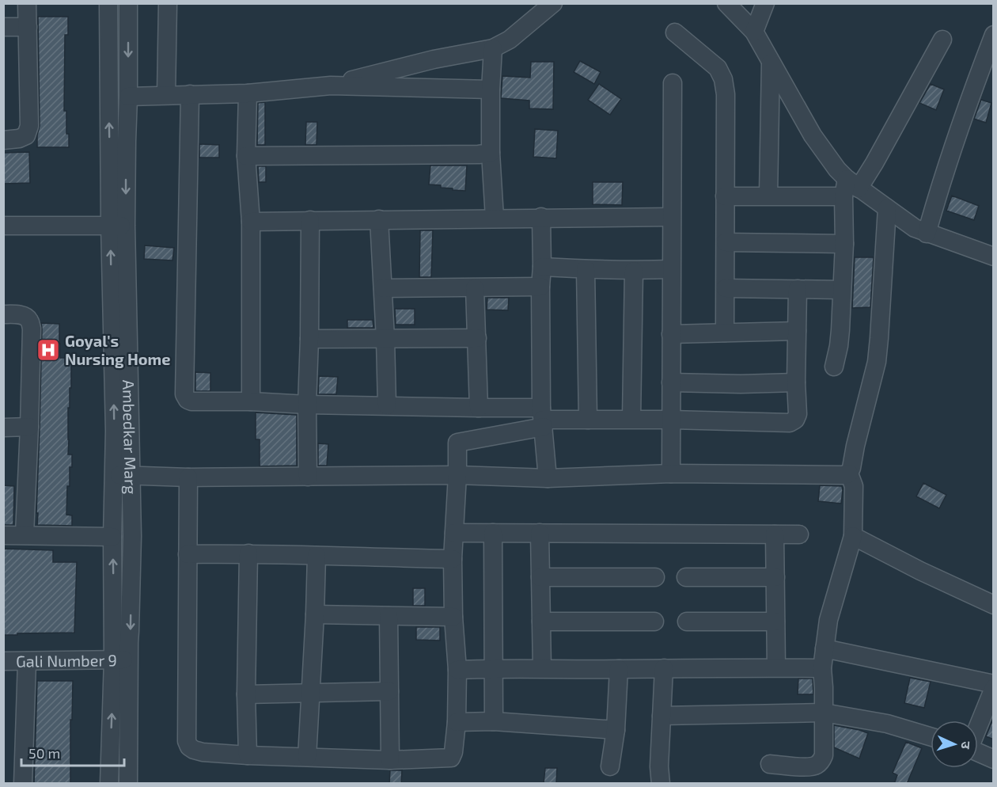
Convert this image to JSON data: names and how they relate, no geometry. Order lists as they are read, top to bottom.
{
  "streets": {
    "street": ["Ambedkar Marg", "Gali Number 9"]
  },
  "crossings": [
    ["Ambedkar Marg", "Gali Number 9"]
  ],
  "places": {
    "hospital": ["Goyal's Nursing Home"]
  },
  "scale_bar": "50 m",
  "north": "right"
}
